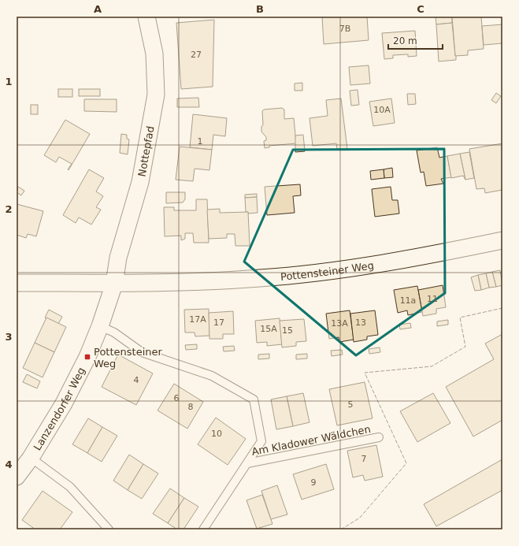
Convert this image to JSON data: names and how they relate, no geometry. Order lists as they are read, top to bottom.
{
  "streets": {
    "street": ["Nottepfad", "Pottensteiner Weg", "Lanzendorfer Weg"],
    "lane": ["Am Kladower Wäldchen"]
  },
  "crossings": [
    ["Nottepfad", "Pottensteiner Weg"],
    ["Nottepfad", "Lanzendorfer Weg"],
    ["Pottensteiner Weg", "Lanzendorfer Weg"],
    ["Lanzendorfer Weg", "Am Kladower Wäldchen"]
  ],
  "places": {
    "transit": ["Pottensteiner Weg"]
  },
  "house_numbers": [
    "7B",
    "27",
    "10A",
    "1",
    "11",
    "11a",
    "17A",
    "17",
    "13",
    "13A",
    "15A",
    "15",
    "4",
    "6",
    "5",
    "8",
    "10",
    "7",
    "9"
  ],
  "scale_bar": "20 m",
  "grid": {
    "columns": ["A", "B", "C"],
    "rows": [
      "1",
      "2",
      "3",
      "4"
    ]
  }
}
